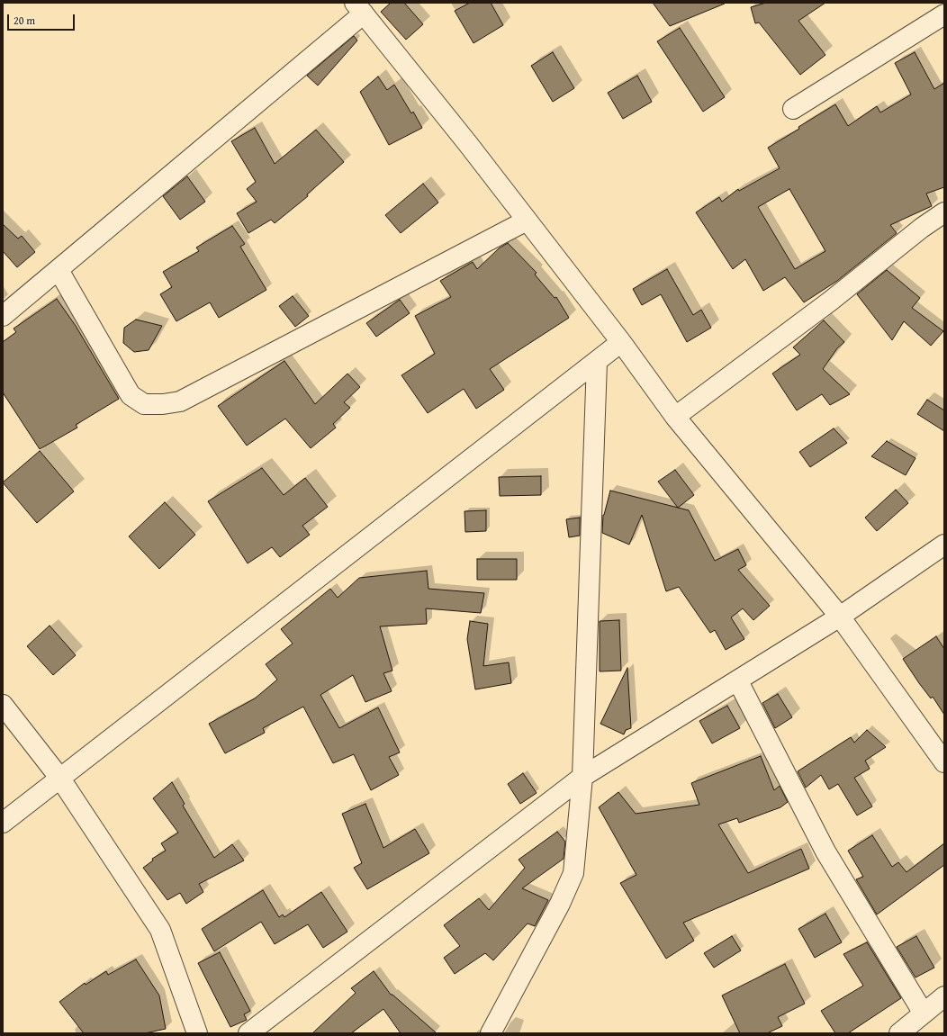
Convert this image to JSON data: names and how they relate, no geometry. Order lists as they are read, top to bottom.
{
  "scale_bar": "20 m"
}
